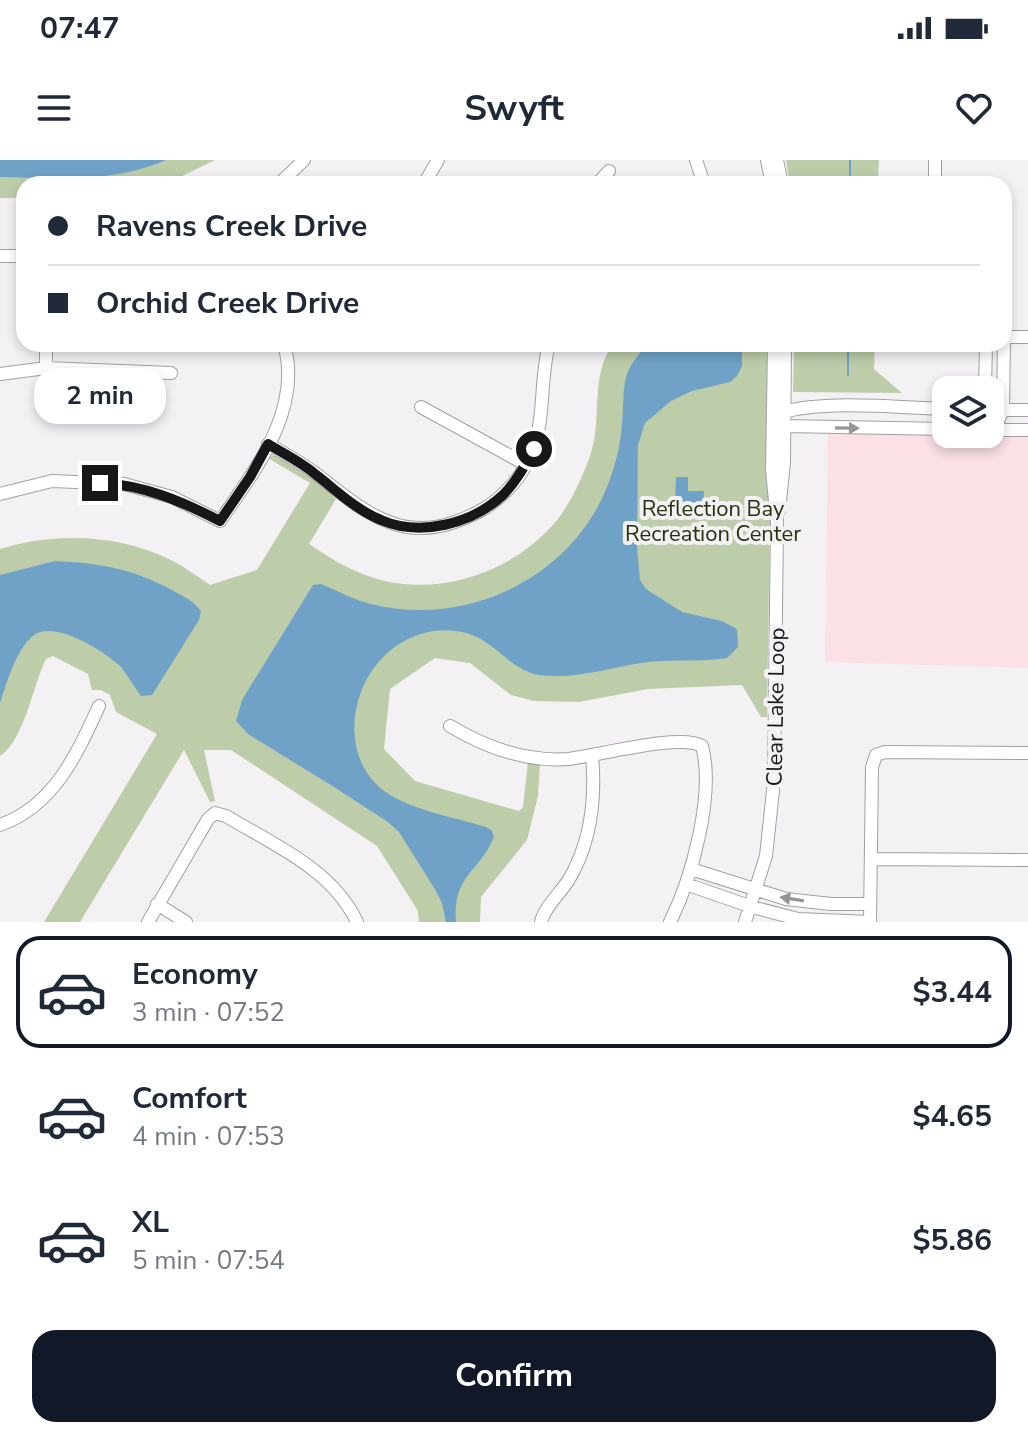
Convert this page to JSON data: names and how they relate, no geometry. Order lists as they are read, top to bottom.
{
  "streets": {
    "street": ["Clear Lake Loop"]
  },
  "parks": ["Reflection Bay Recreation Center"],
  "page": {
    "status": "07:47",
    "header": "Swyft",
    "banner": ["Ravens Creek Drive", "Orchid Creek Drive"],
    "bubble": "2 min",
    "list": [
      {
        "name": "Economy",
        "note": "3 min · 07:52",
        "value": "$3.44"
      },
      {
        "name": "Comfort",
        "note": "4 min · 07:53",
        "value": "$4.65"
      },
      {
        "name": "XL",
        "note": "5 min · 07:54",
        "value": "$5.86"
      }
    ],
    "buttons": "Confirm"
  }
}
